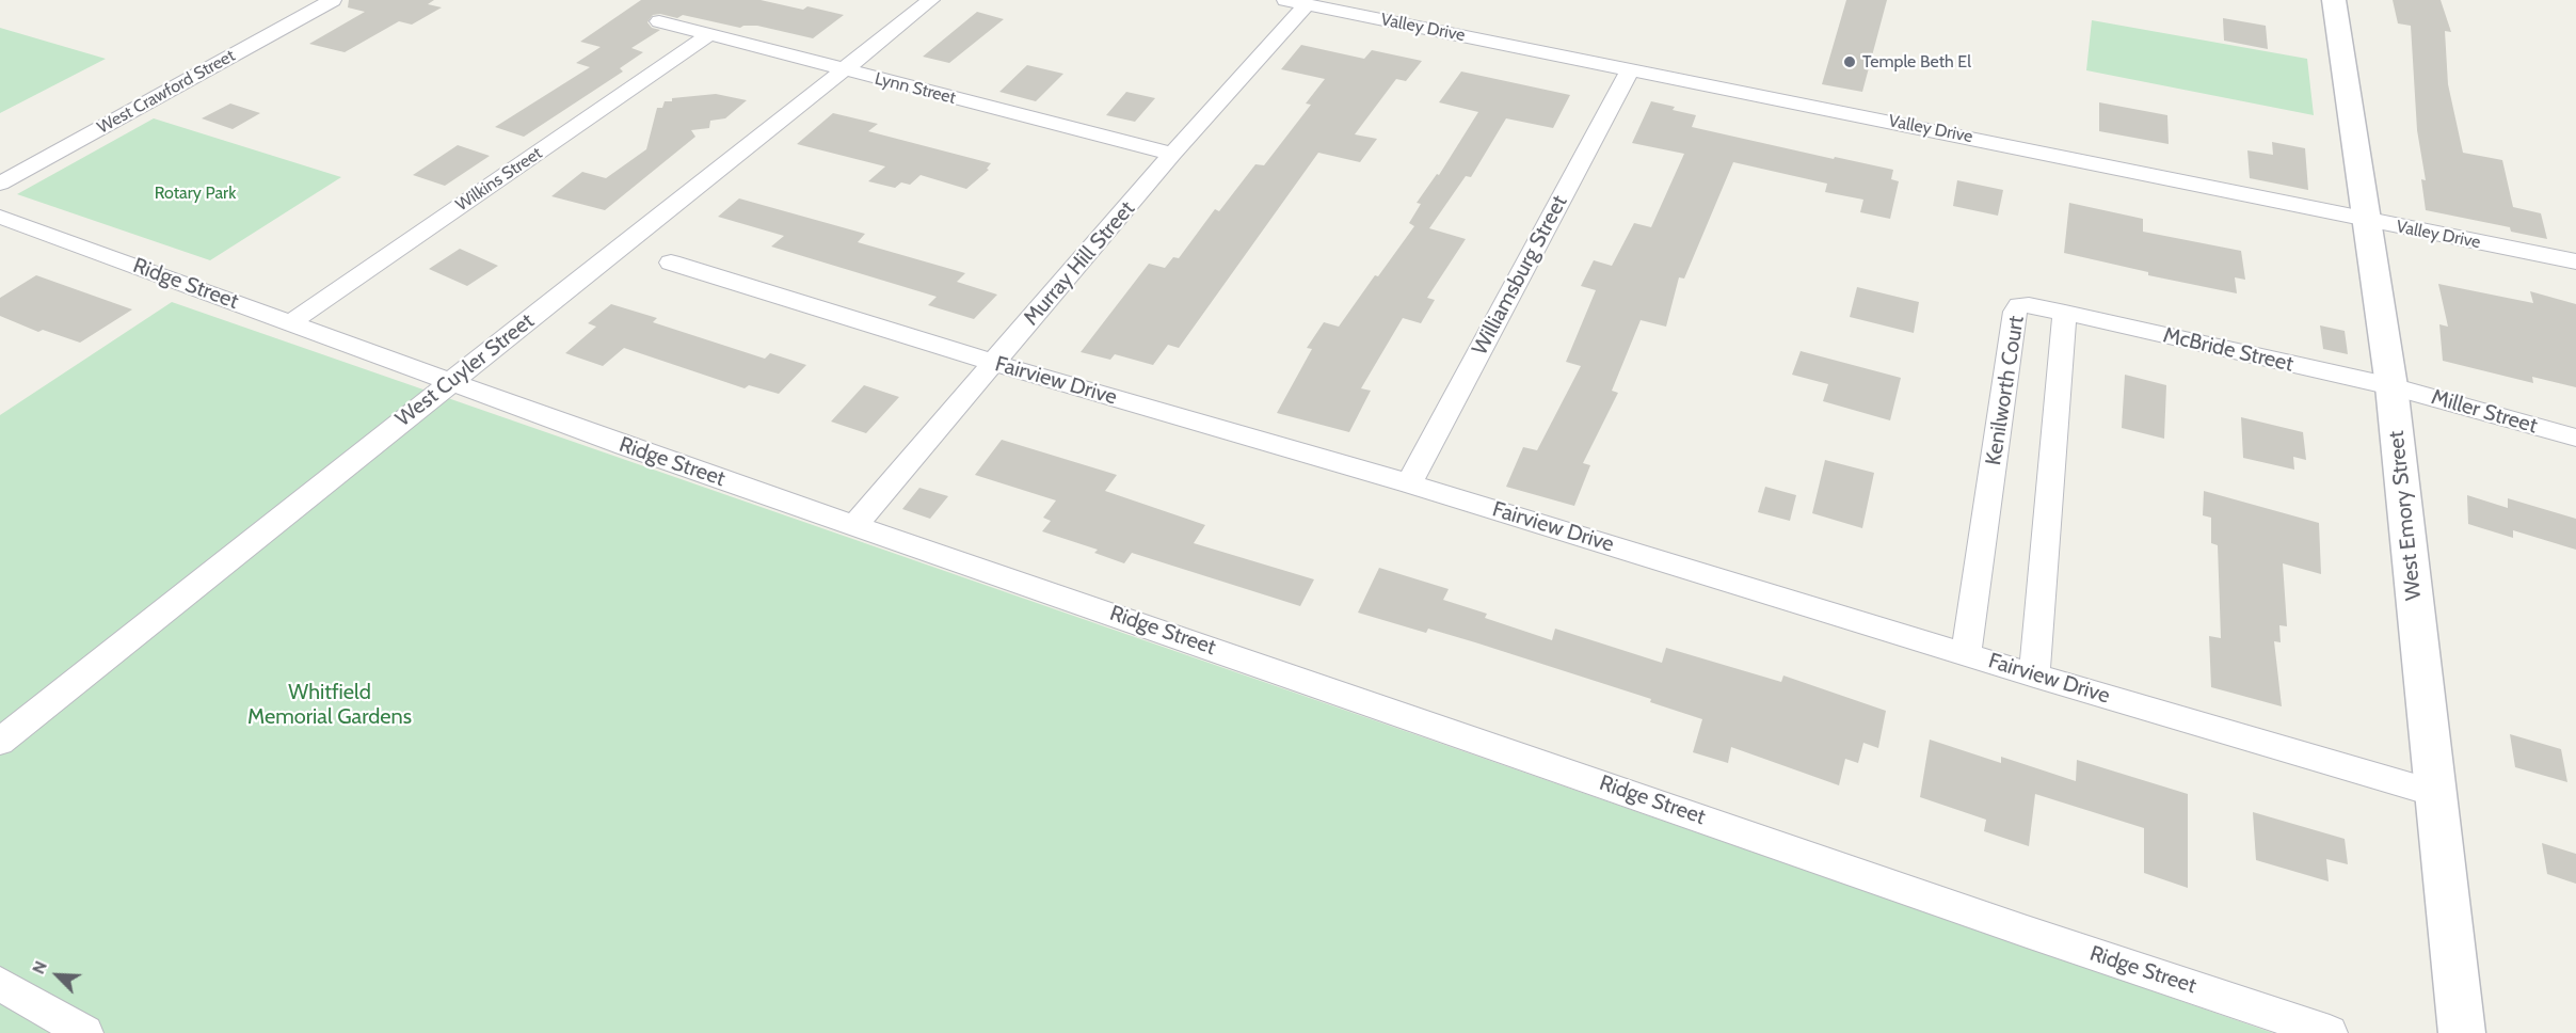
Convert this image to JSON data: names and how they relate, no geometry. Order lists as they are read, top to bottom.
{
  "streets": {
    "street": [
      "Valley Drive",
      "Lynn Street",
      "West Crawford Street",
      "Wilkins Street",
      "Murray Hill Street",
      "Williamsburg Street",
      "Ridge Street",
      "McBride Street",
      "West Cuyler Street",
      "Fairview Drive",
      "Kenilworth Court",
      "Miller Street",
      "West Emory Street"
    ]
  },
  "crossings": [
    ["Valley Drive", "Murray Hill Street"],
    ["Valley Drive", "Williamsburg Street"],
    ["Valley Drive", "West Emory Street"],
    ["Lynn Street", "Wilkins Street"],
    ["Lynn Street", "Murray Hill Street"],
    ["Lynn Street", "West Cuyler Street"],
    ["Wilkins Street", "Ridge Street"],
    ["Murray Hill Street", "Ridge Street"],
    ["Murray Hill Street", "Fairview Drive"],
    ["Williamsburg Street", "Fairview Drive"],
    ["Ridge Street", "West Cuyler Street"],
    ["McBride Street", "Kenilworth Court"],
    ["McBride Street", "Miller Street"],
    ["McBride Street", "West Emory Street"],
    ["Fairview Drive", "Kenilworth Court"],
    ["Fairview Drive", "West Emory Street"],
    ["Miller Street", "West Emory Street"]
  ],
  "parks": ["Rotary Park", "Whitfield Memorial Gardens"],
  "places": ["Temple Beth El"],
  "north": "top left"
}
